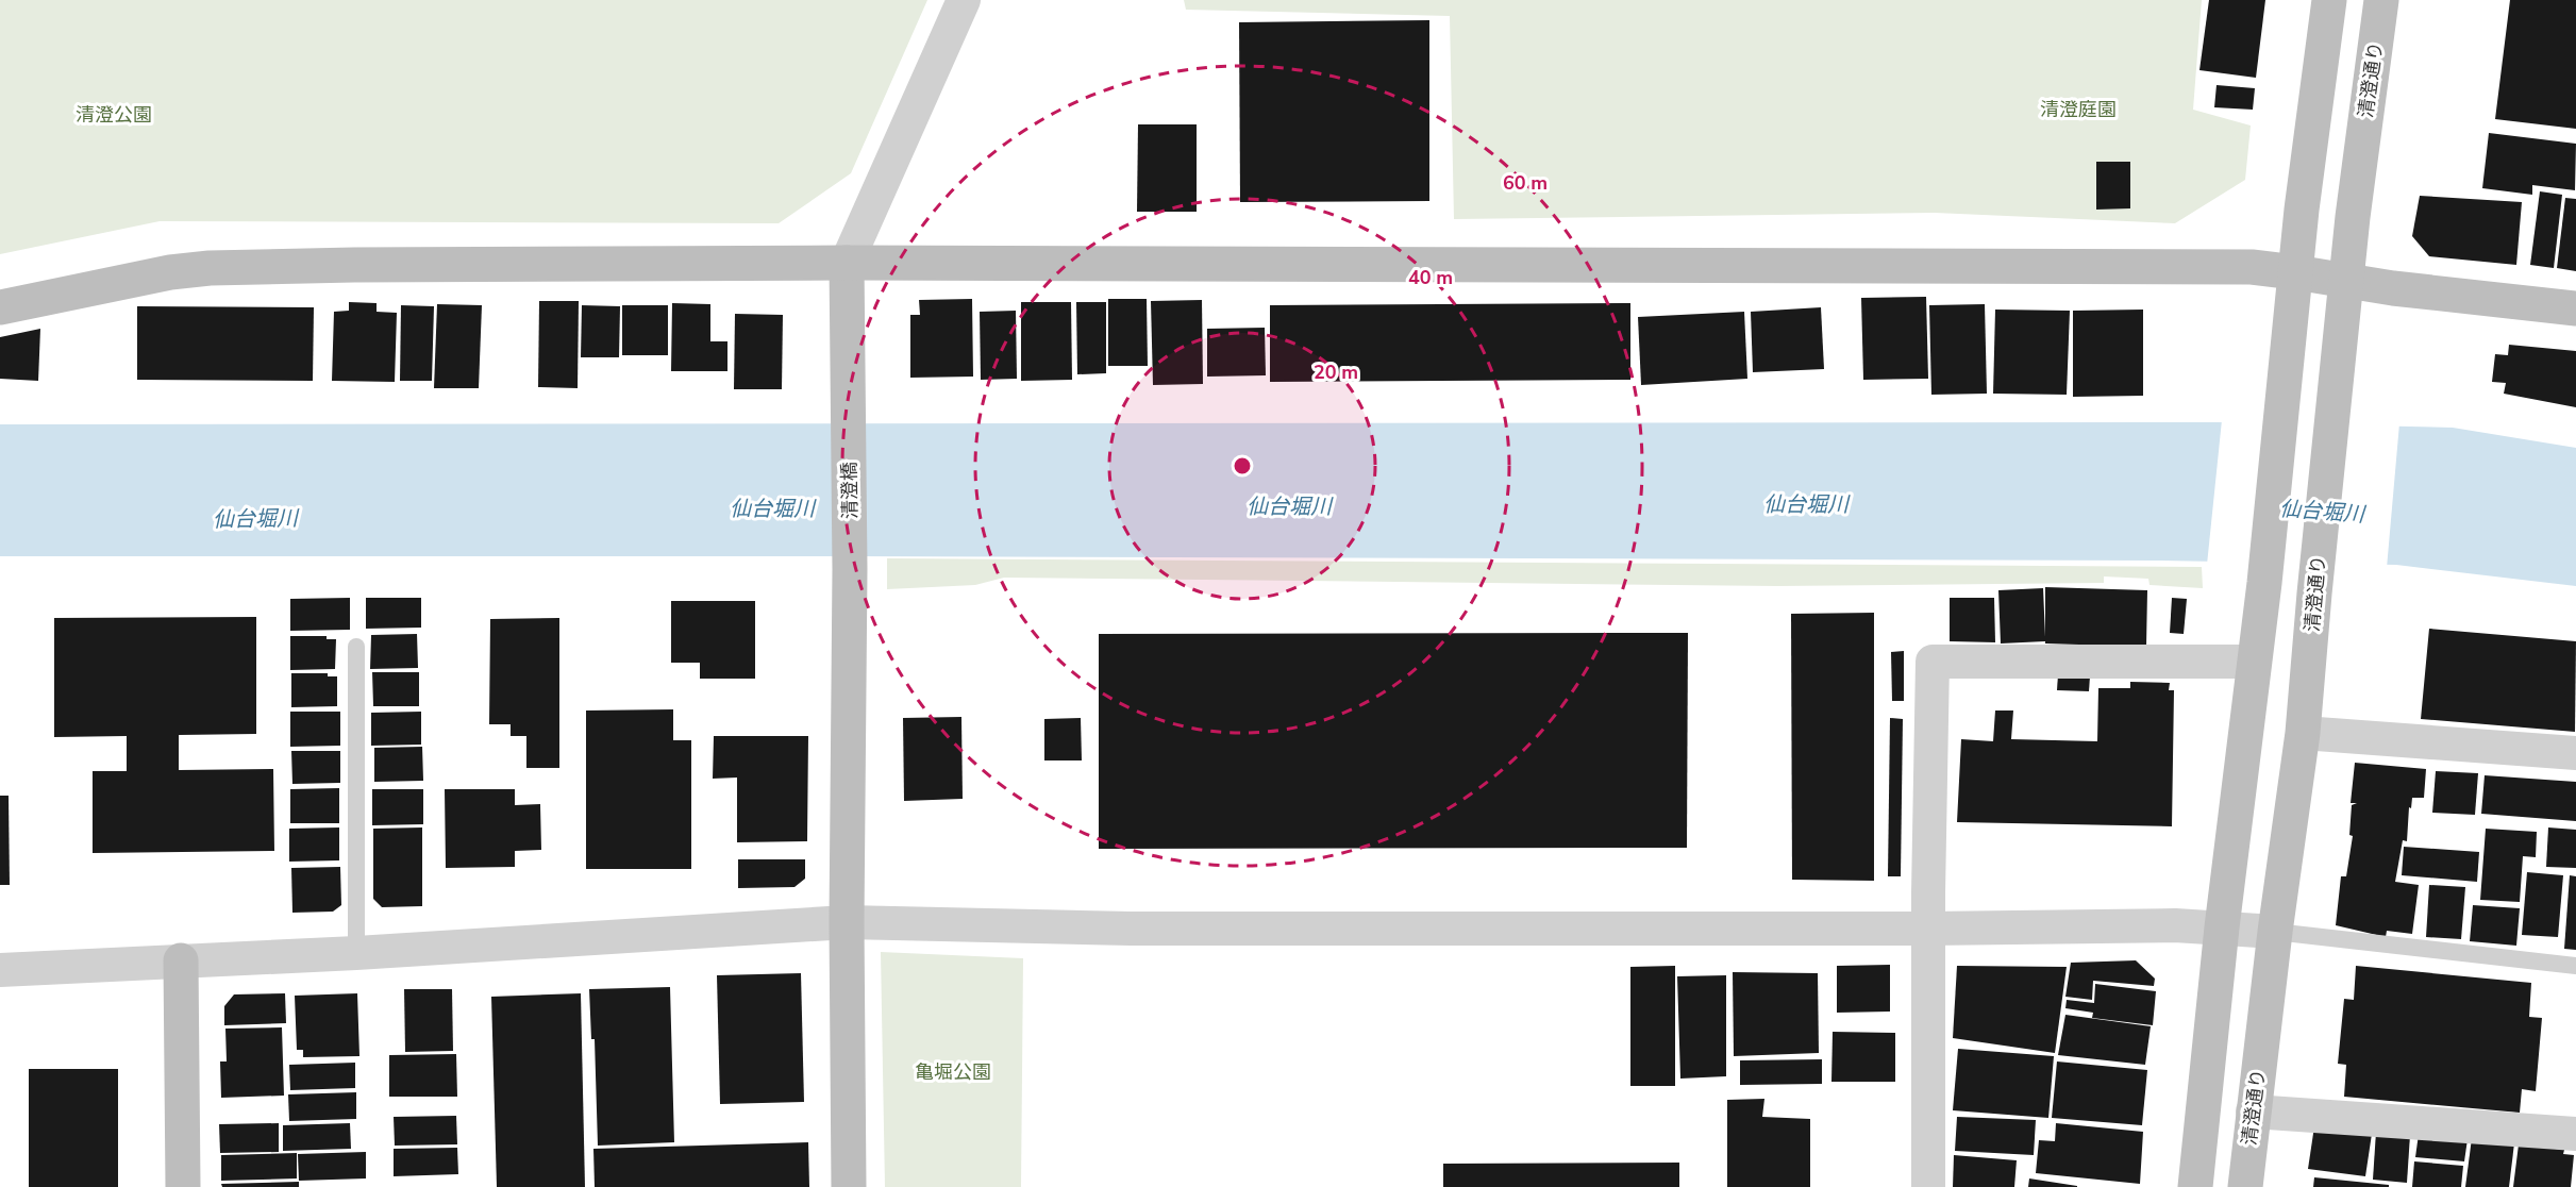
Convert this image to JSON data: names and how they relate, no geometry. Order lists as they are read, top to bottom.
{
  "streets": {
    "street": ["清澄通り", "清澄橋"]
  },
  "water": ["仙台堀川"],
  "parks": ["清澄庭園", "清澄公園", "亀堀公園"],
  "rings": ["60 m", "40 m", "20 m"]
}
